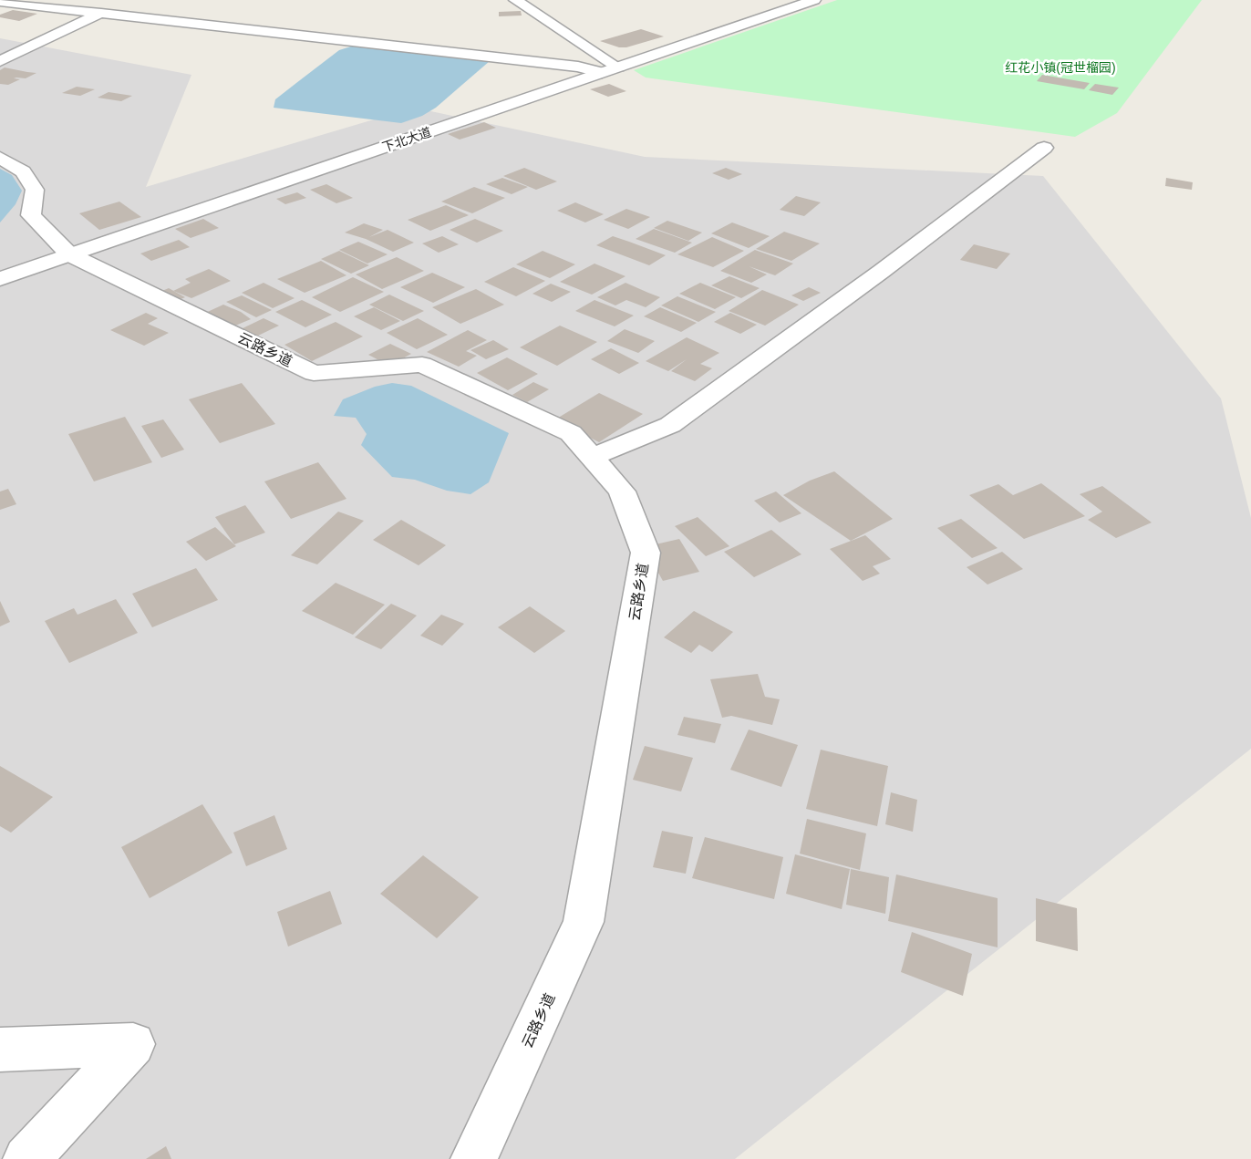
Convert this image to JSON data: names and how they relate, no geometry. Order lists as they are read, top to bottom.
{
  "streets": {
    "street": ["下北大道", "云路乡道"]
  },
  "crossings": [
    ["下北大道", "云路乡道"]
  ],
  "parks": ["红花小镇(冠世榴园)"]
}
